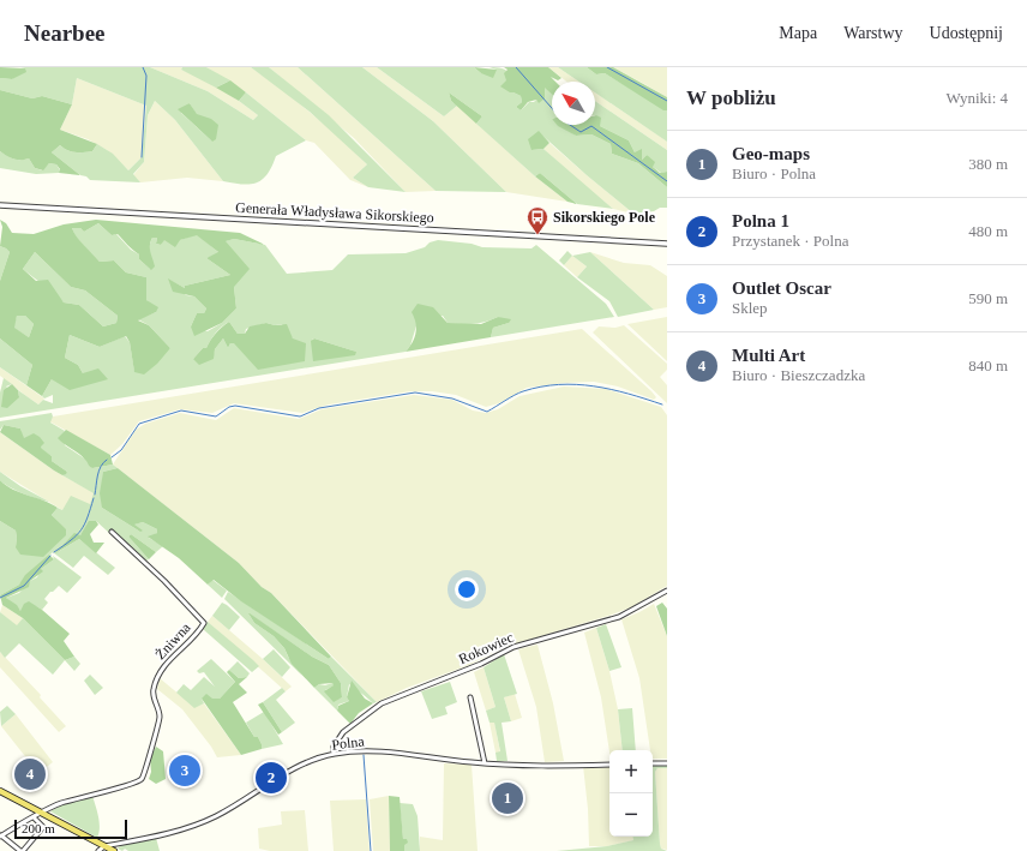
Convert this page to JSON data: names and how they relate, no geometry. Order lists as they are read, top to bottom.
{
  "streets": {
    "street": [
      "Generała Władysława Sikorskiego",
      "Żniwna",
      "Rokowiec",
      "Polna"
    ]
  },
  "crossings": [
    ["Rokowiec", "Polna"]
  ],
  "places": {
    "bus stop": ["Sikorskiego Pole"]
  },
  "scale_bar": "200 m",
  "north": "top left",
  "page": {
    "header": "Nearbee",
    "nav": ["Mapa", "Warstwy", "Udostępnij"],
    "heading": ["W pobliżu", "Wyniki: 4"],
    "list": [
      {
        "mark": "1",
        "name": "Geo-maps",
        "note": "Biuro · Polna",
        "value": "380 m"
      },
      {
        "mark": "2",
        "name": "Polna 1",
        "note": "Przystanek · Polna",
        "value": "480 m"
      },
      {
        "mark": "3",
        "name": "Outlet Oscar",
        "note": "Sklep",
        "value": "590 m"
      },
      {
        "mark": "4",
        "name": "Multi Art",
        "note": "Biuro · Bieszczadzka",
        "value": "840 m"
      }
    ],
    "map_buttons": ["+", "−"],
    "pins": [
      "3",
      "4",
      "2",
      "1"
    ],
    "scale": "200 m"
  }
}
